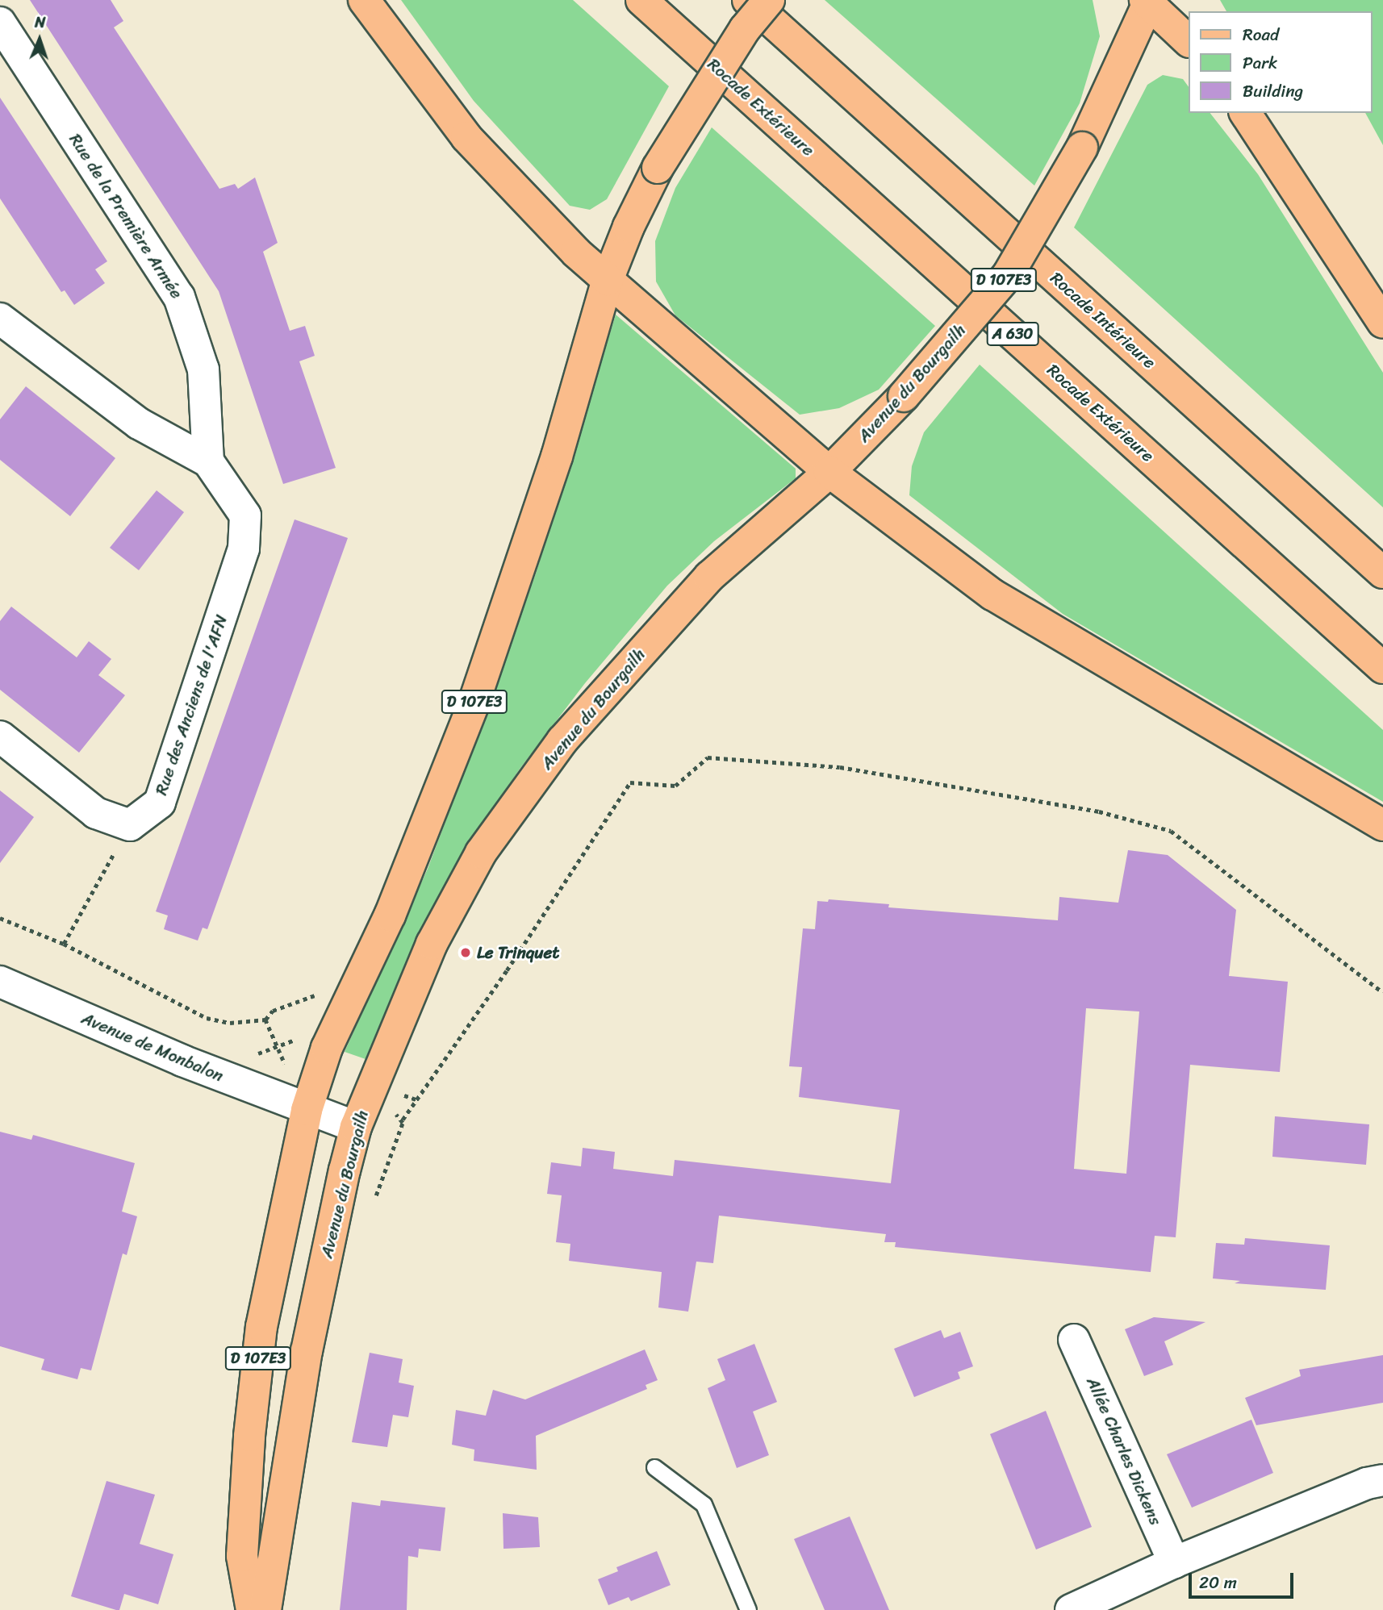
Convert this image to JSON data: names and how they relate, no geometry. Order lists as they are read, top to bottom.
{
  "streets": {
    "main road": [
      "Rocade Extérieure",
      "D 107E3",
      "Rocade Intérieure",
      "A 630",
      "Avenue du Bourgailh"
    ],
    "street": [
      "Rue de la Première Armée",
      "Rue des Anciens de l'AFN",
      "Avenue de Monbalon",
      "Allée Charles Dickens"
    ]
  },
  "crossings": [
    ["Rue de la Première Armée", "Rue des Anciens de l'AFN"],
    ["D 107E3", "Avenue de Monbalon"],
    ["Avenue du Bourgailh", "Avenue de Monbalon"]
  ],
  "places": ["Le Trinquet"],
  "legend": ["Road", "Park", "Building"],
  "scale_bar": "20 m",
  "north": "top"
}
